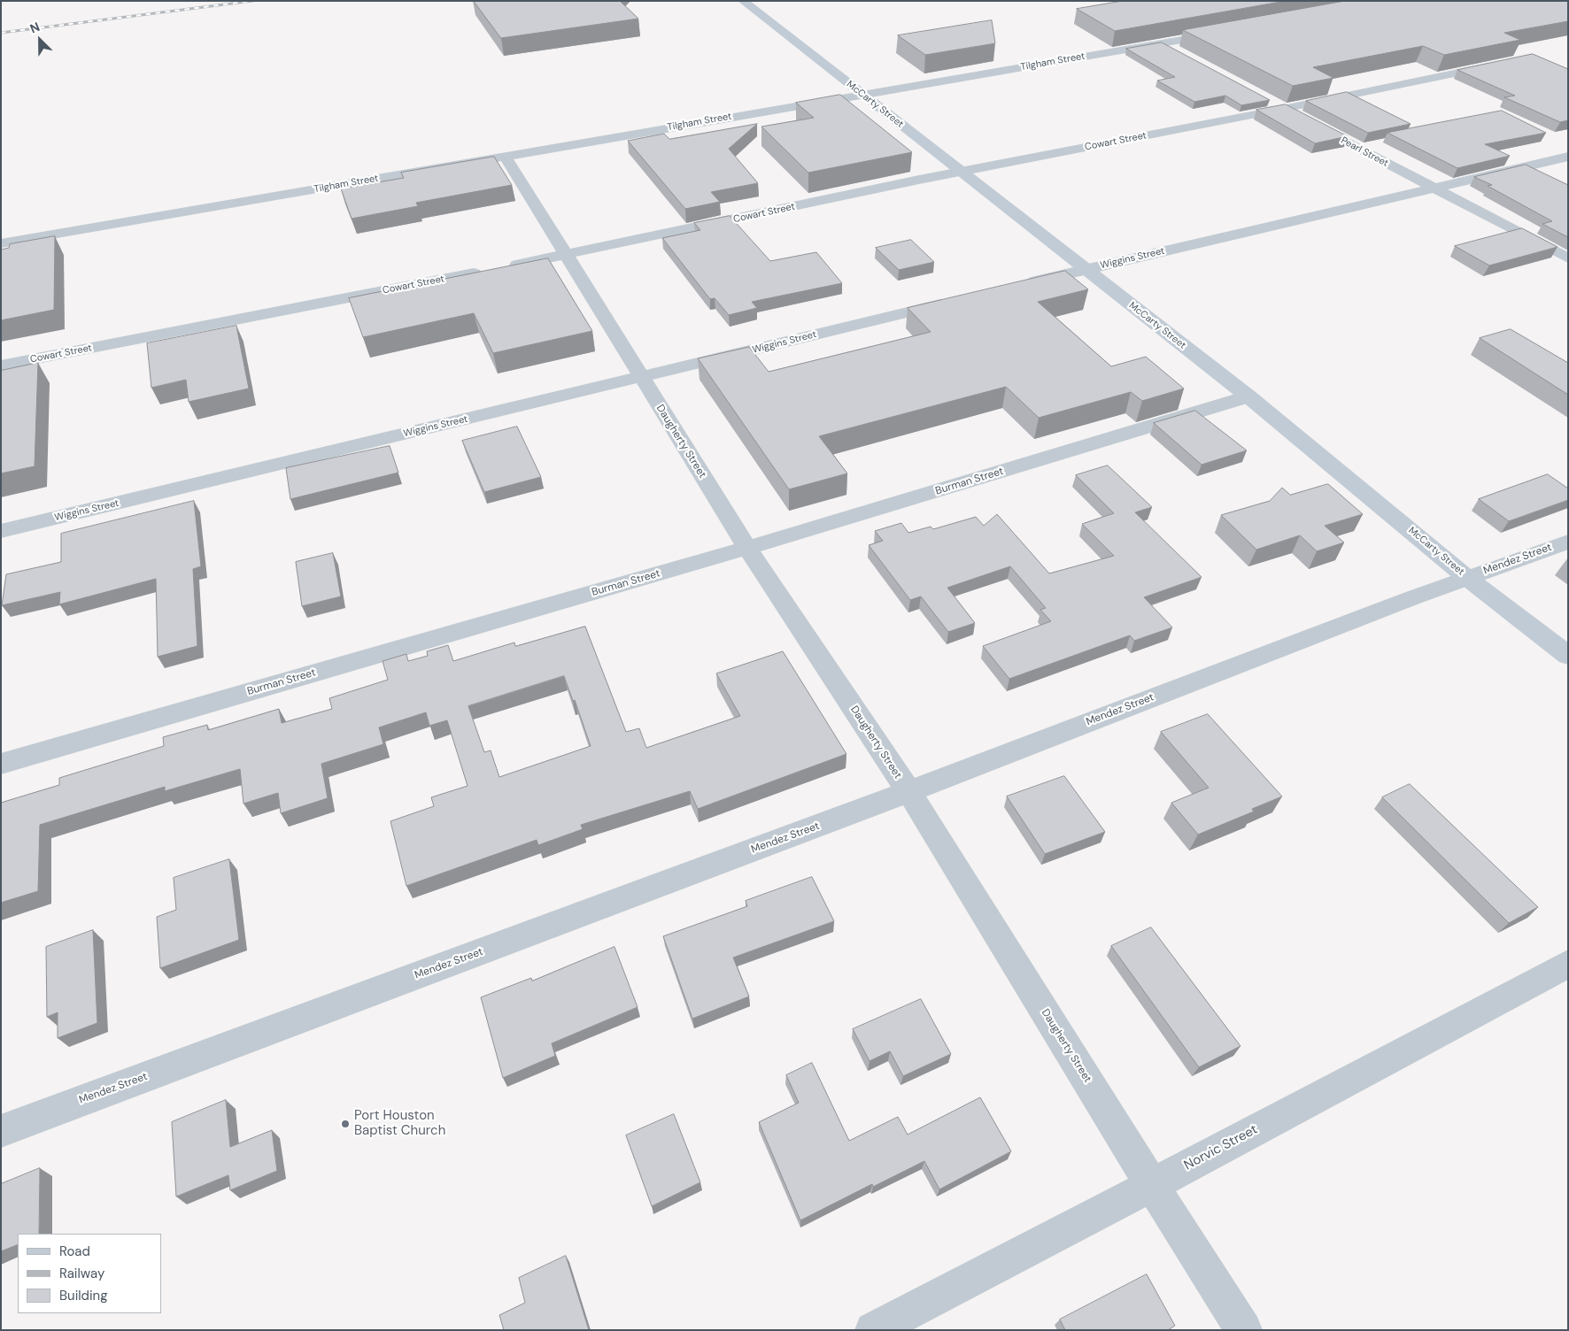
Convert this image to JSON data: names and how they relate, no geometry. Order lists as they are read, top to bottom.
{
  "streets": {
    "main road": ["McCarty Street"],
    "street": [
      "Tilgham Street",
      "Cowart Street",
      "Pearl Street",
      "Wiggins Street",
      "Daugherty Street",
      "Burman Street",
      "Mendez Street",
      "Norvic Street"
    ]
  },
  "crossings": [
    ["Tilgham Street", "McCarty Street"],
    ["Tilgham Street", "Daugherty Street"],
    ["McCarty Street", "Cowart Street"],
    ["McCarty Street", "Wiggins Street"],
    ["McCarty Street", "Burman Street"],
    ["McCarty Street", "Mendez Street"],
    ["Cowart Street", "Pearl Street"],
    ["Cowart Street", "Daugherty Street"],
    ["Pearl Street", "Wiggins Street"],
    ["Wiggins Street", "Daugherty Street"],
    ["Daugherty Street", "Burman Street"],
    ["Daugherty Street", "Mendez Street"],
    ["Daugherty Street", "Norvic Street"]
  ],
  "places": ["Port Houston Baptist Church"],
  "legend": ["Road", "Railway", "Building"],
  "north": "top left"
}
